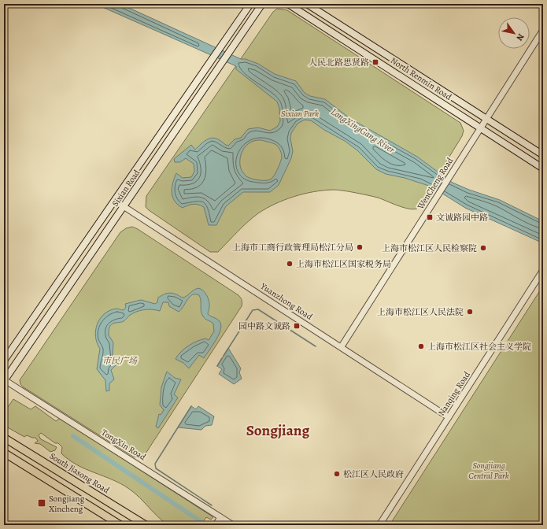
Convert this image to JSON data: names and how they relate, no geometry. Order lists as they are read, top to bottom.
{
  "streets": {
    "main road": ["North Renmin Road", "Sixian Road", "South Jiasong Road"],
    "street": [
      "WenCheng Road",
      "Yuanzhong Road",
      "Nanqing Road",
      "TongXin Road"
    ]
  },
  "crossings": [
    ["North Renmin Road", "WenCheng Road"],
    ["WenCheng Road", "Yuanzhong Road"],
    ["Sixian Road", "Yuanzhong Road"],
    ["Sixian Road", "TongXin Road"],
    ["Yuanzhong Road", "Nanqing Road"]
  ],
  "districts": ["Songjiang"],
  "water": ["LongXingGang River"],
  "parks": ["Sixian Park", "市民广场", "Songjiang Central Park"],
  "places": {
    "transit": [
      "人民北路思贤路",
      "文诚路园中路",
      "园中路文诚路",
      "Songjiang Xincheng"
    ],
    "other": [
      "上海市工商行政管理局松江分局",
      "上海市松江区人民检察院",
      "上海市松江区国家税务局",
      "上海市松江区人民法院",
      "上海市松江区社会主义学院",
      "松江区人民政府"
    ]
  },
  "north": "bottom right"
}
